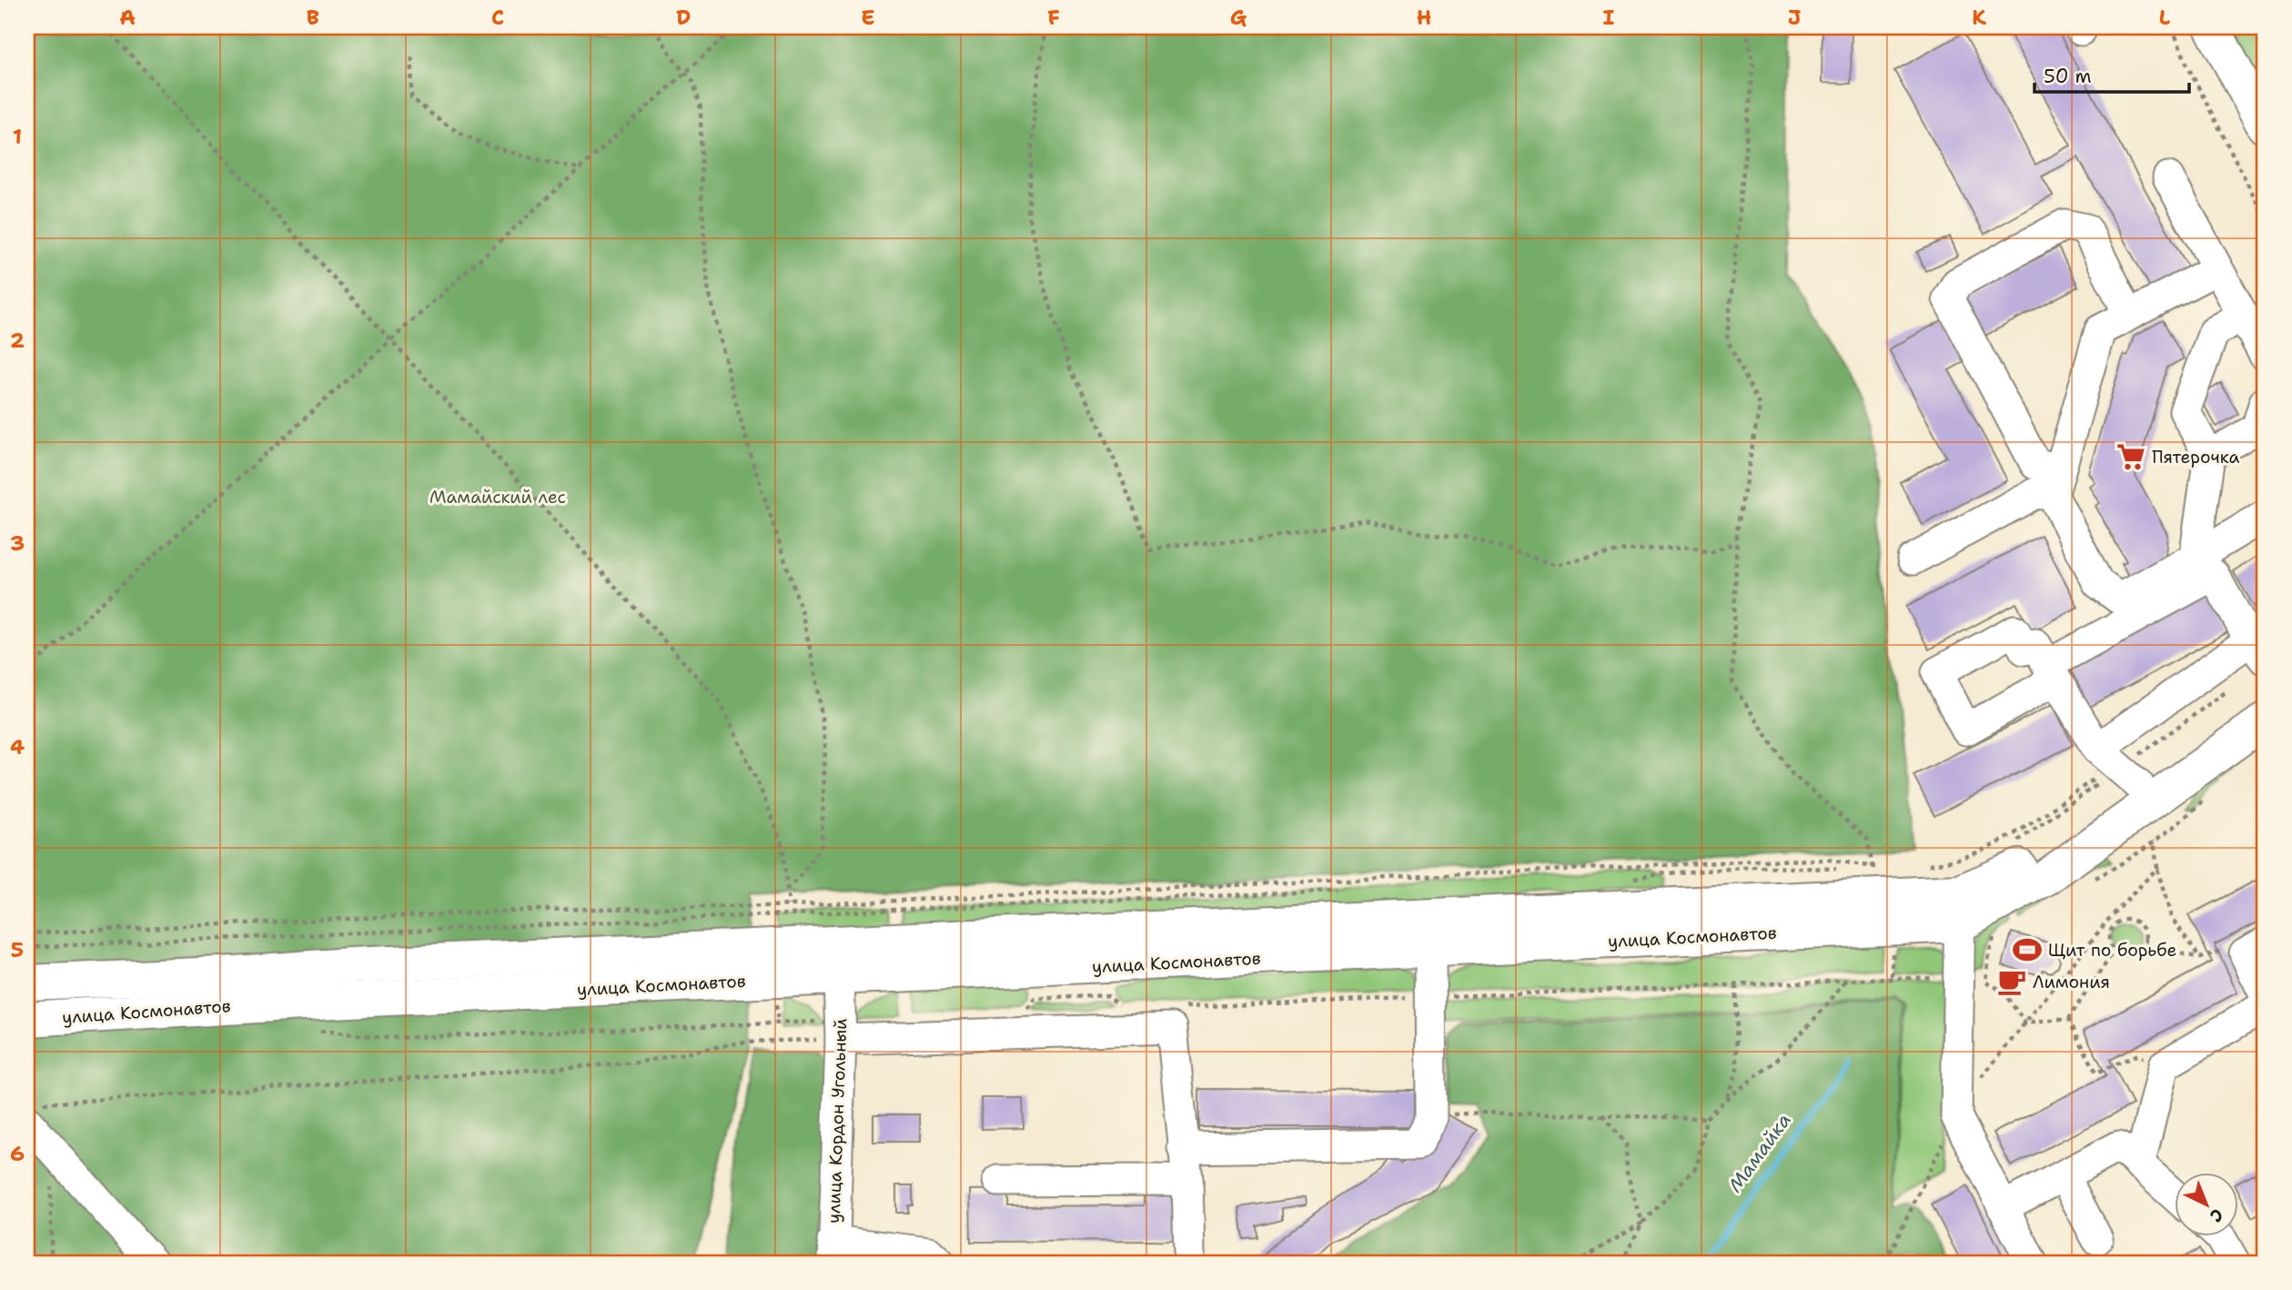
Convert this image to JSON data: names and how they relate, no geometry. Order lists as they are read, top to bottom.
{
  "streets": {
    "main road": ["улица Космонавтов"],
    "street": ["улица Кордон Угольный"]
  },
  "crossings": [
    ["улица Космонавтов", "улица Кордон Угольный"]
  ],
  "water": ["Мамайка"],
  "parks": ["Мамайский лес"],
  "places": {
    "supermarket": ["Пятерочка"],
    "sports": ["Щит по борьбе"],
    "cafe": ["Лимония"]
  },
  "scale_bar": "50 m",
  "north": "bottom right",
  "grid": {
    "columns": [
      "A",
      "B",
      "C",
      "D",
      "E",
      "F",
      "G",
      "H",
      "I",
      "J",
      "K",
      "L"
    ],
    "rows": [
      "1",
      "2",
      "3",
      "4",
      "5",
      "6"
    ]
  }
}
